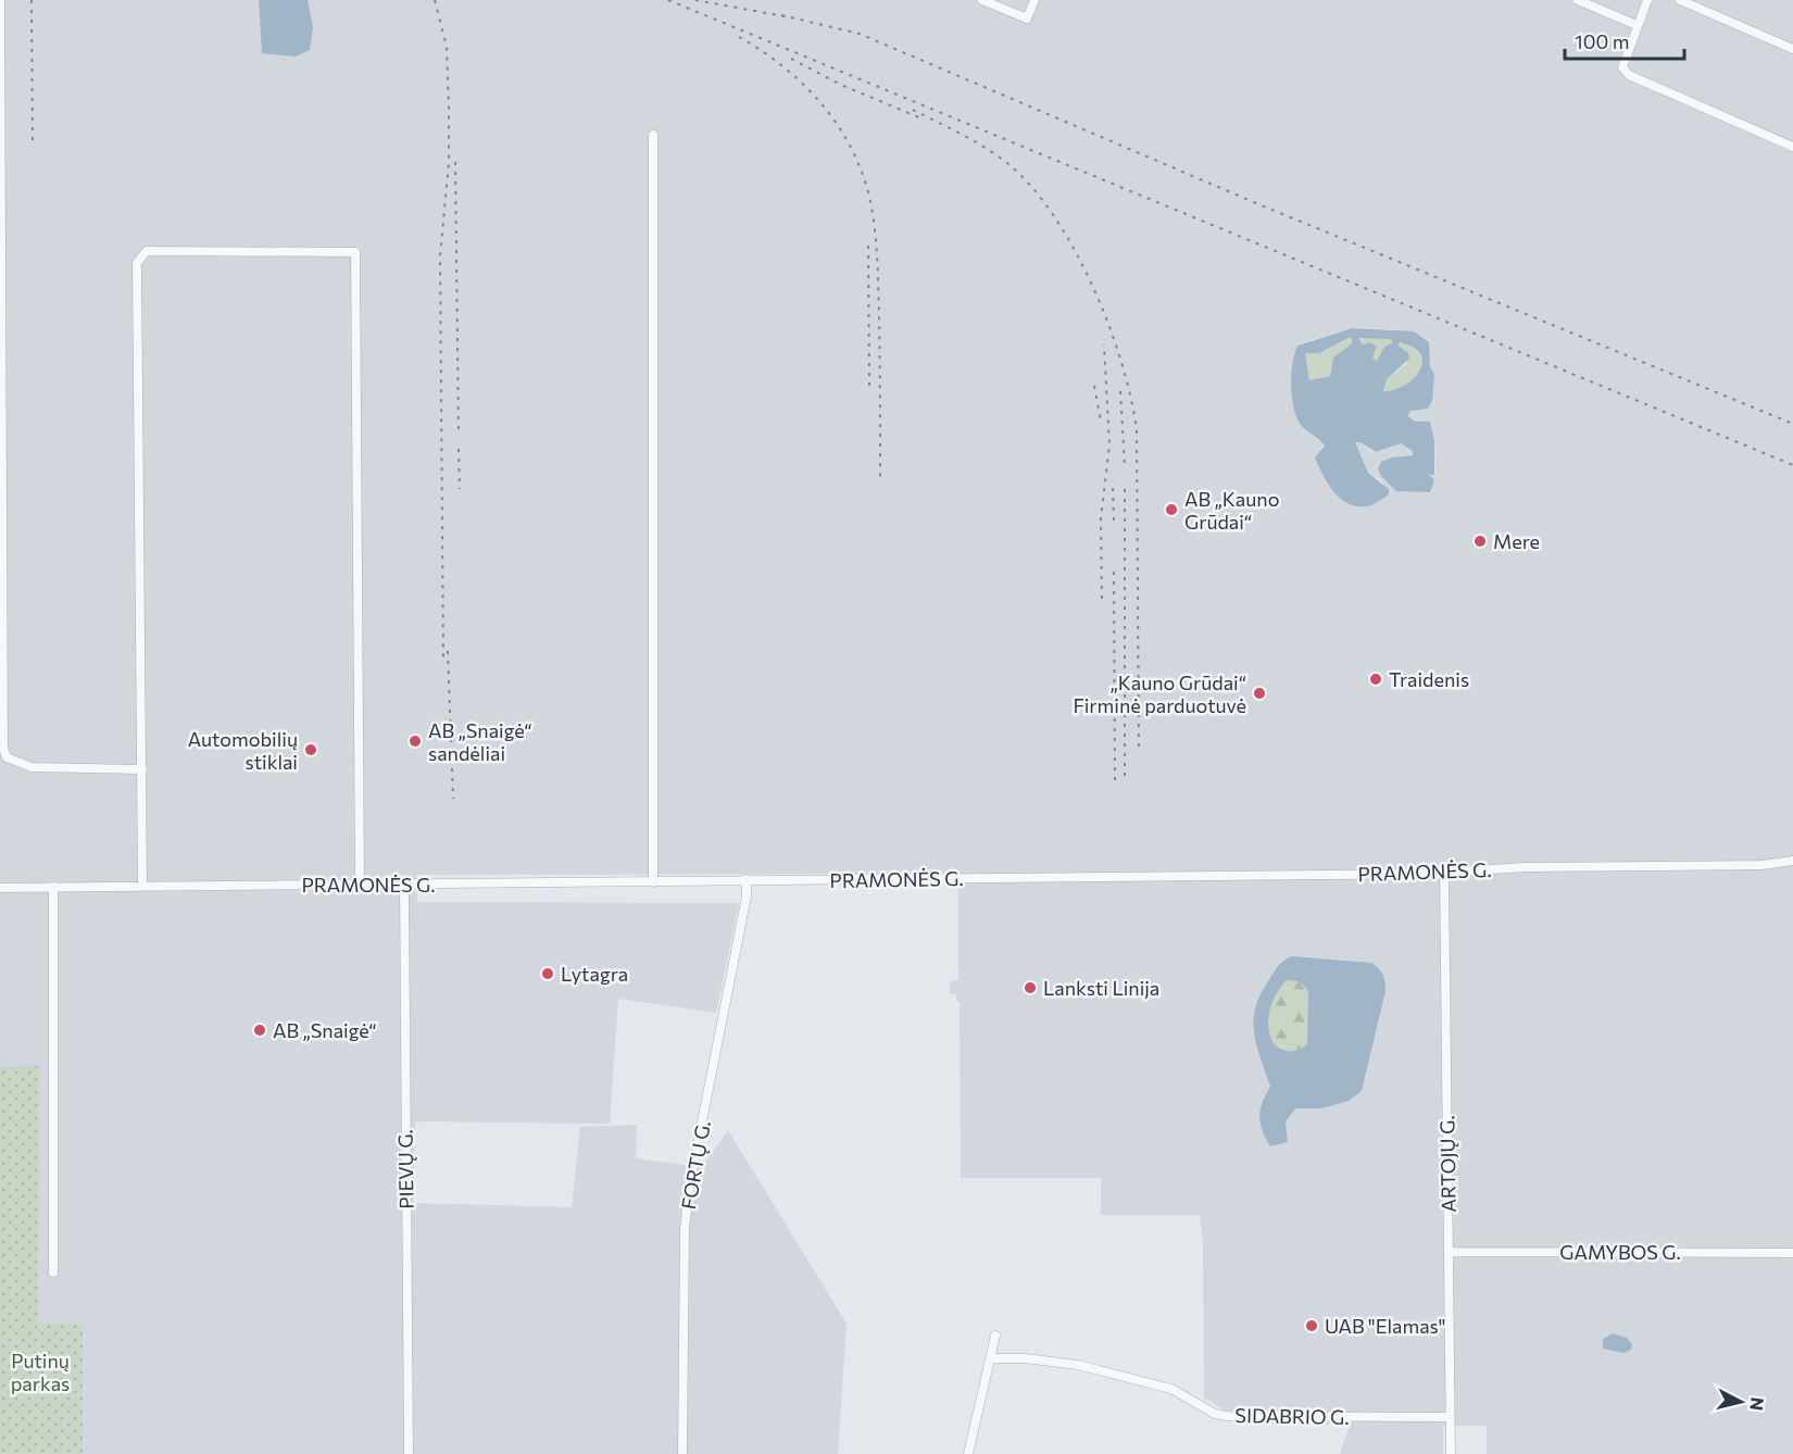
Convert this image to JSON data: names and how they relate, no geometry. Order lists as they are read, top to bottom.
{
  "streets": {
    "street": [
      "PRAMONĖS G.",
      "ARTOJŲ G.",
      "FORTŲ G.",
      "PIEVŲ G.",
      "GAMYBOS G.",
      "SIDABRIO G."
    ]
  },
  "crossings": [
    ["PRAMONĖS G.", "ARTOJŲ G."],
    ["PRAMONĖS G.", "FORTŲ G."],
    ["PRAMONĖS G.", "PIEVŲ G."],
    ["ARTOJŲ G.", "GAMYBOS G."],
    ["ARTOJŲ G.", "SIDABRIO G."]
  ],
  "parks": ["Putinų parkas"],
  "places": [
    "AB „Kauno Grūdai“",
    "Mere",
    "Traidenis",
    "„Kauno Grūdai“ Firminė parduotuvė",
    "AB „Snaigė“ sandėliai",
    "Automobilių stiklai",
    "Lytagra",
    "Lanksti Linija",
    "AB „Snaigė“",
    "UAB \"Elamas\""
  ],
  "scale_bar": "100 m",
  "north": "right"
}
